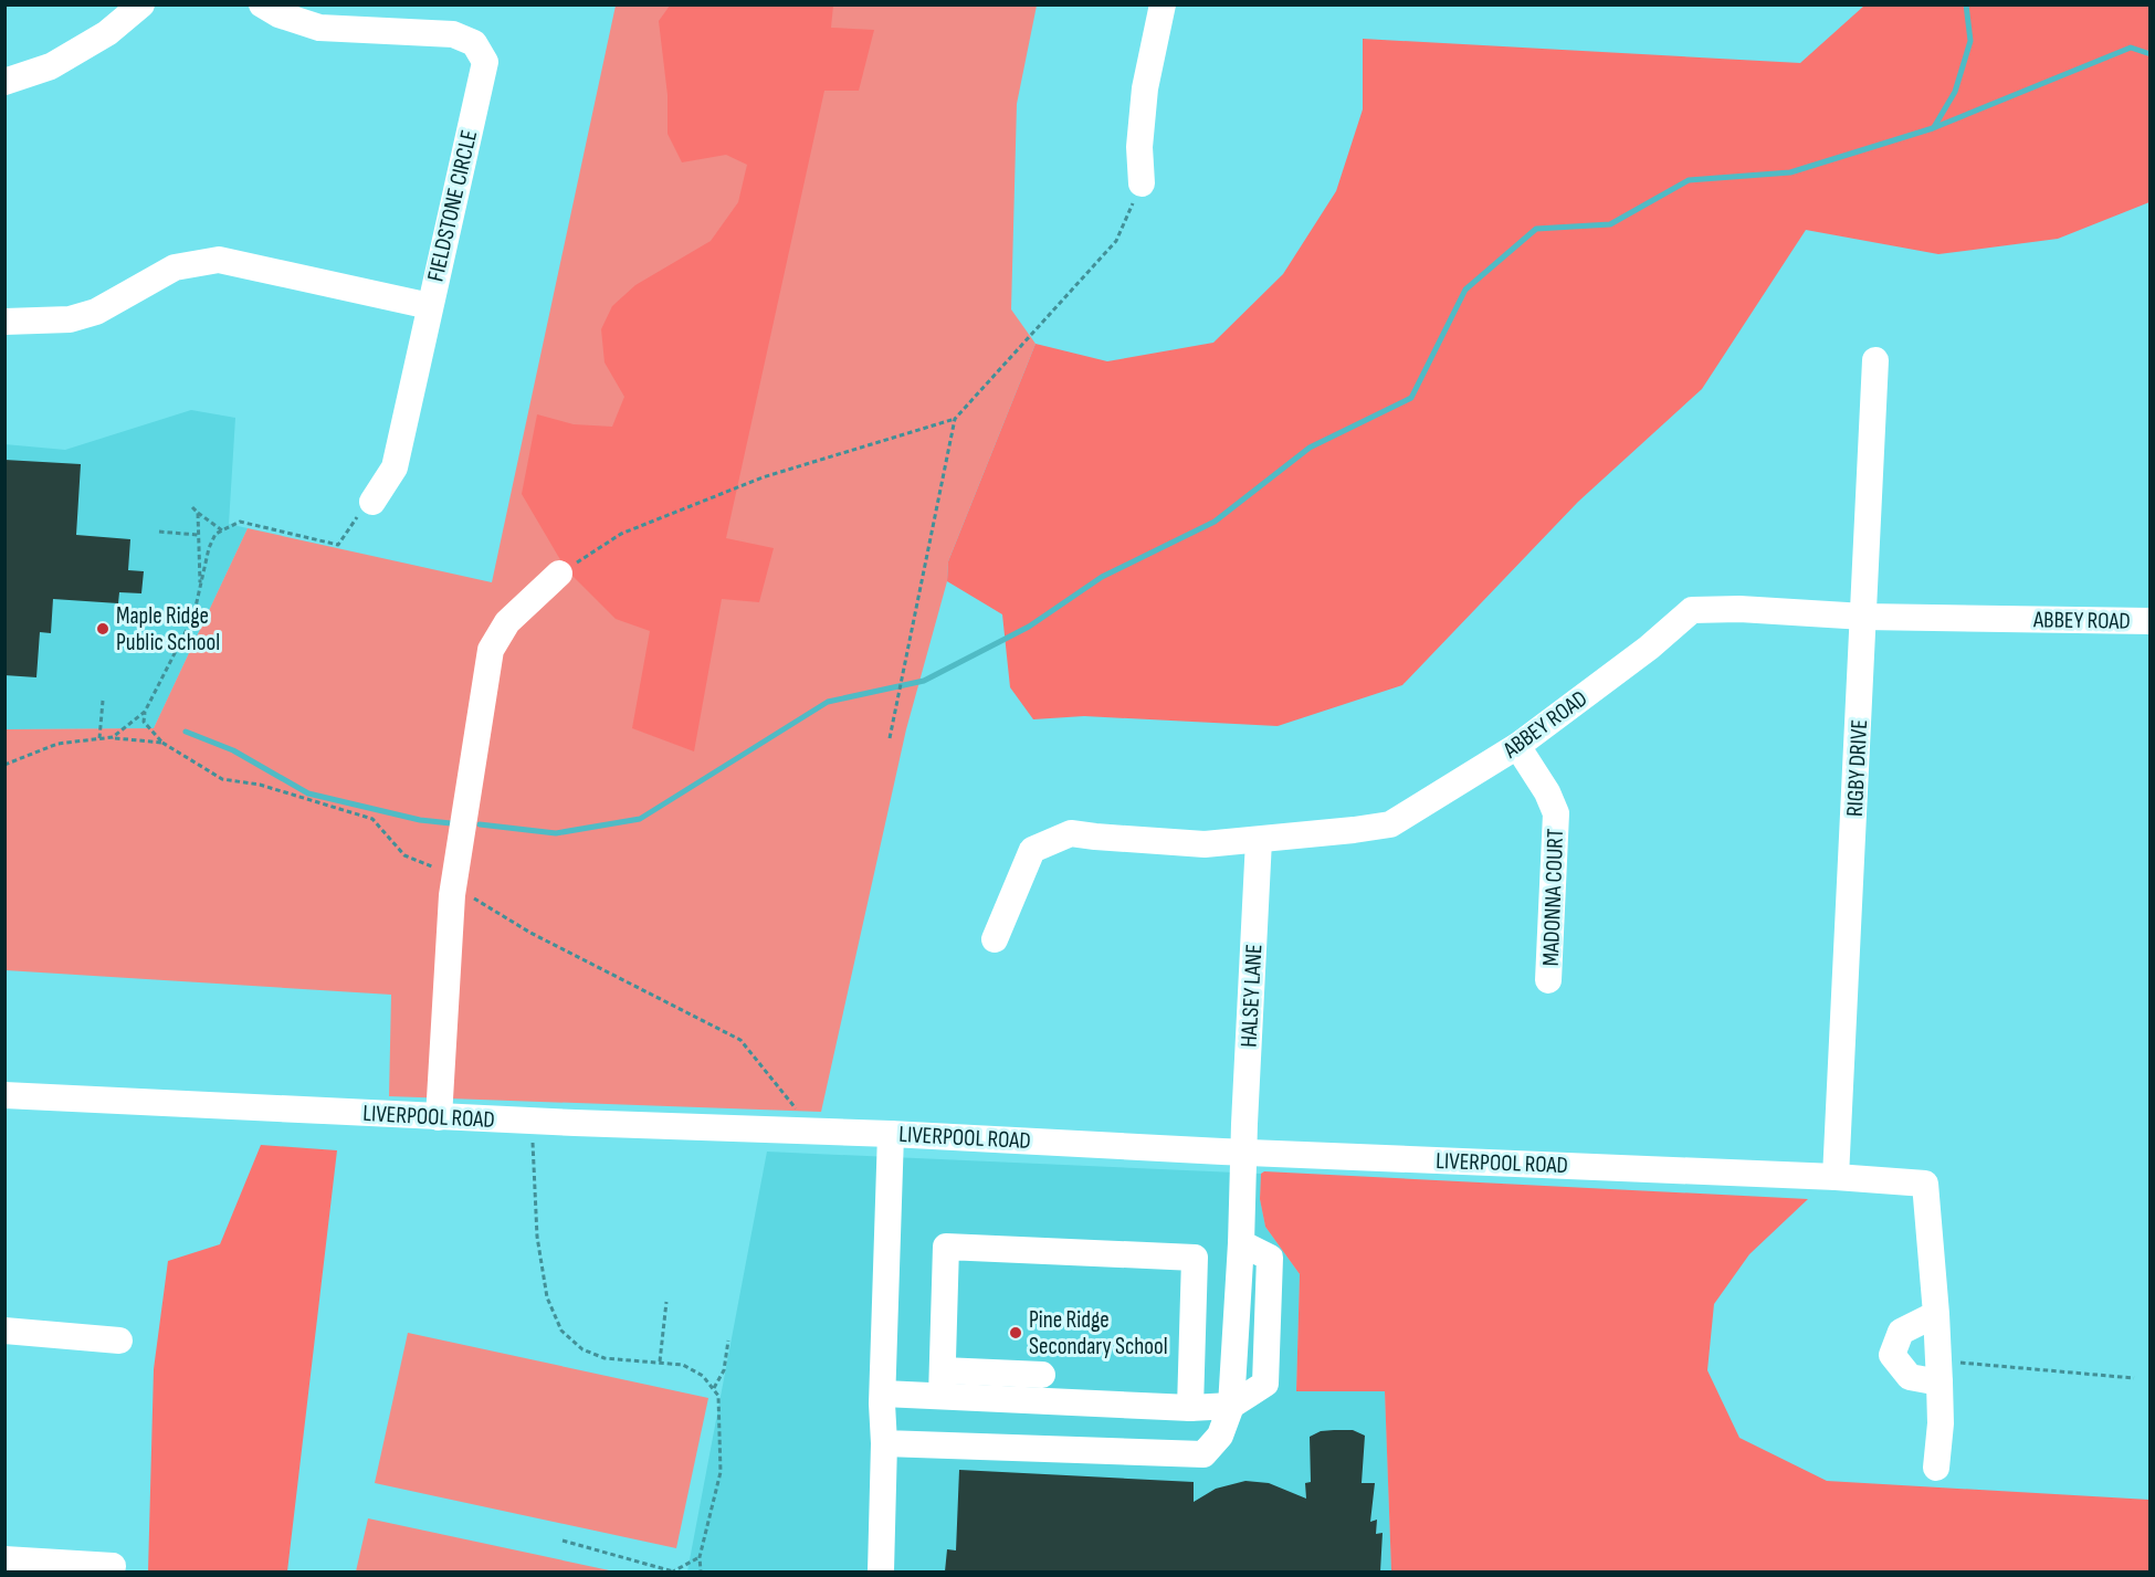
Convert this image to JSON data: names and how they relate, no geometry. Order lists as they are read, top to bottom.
{
  "streets": {
    "street": [
      "FIELDSTONE CIRCLE",
      "ABBEY ROAD",
      "RIGBY DRIVE",
      "MADONNA COURT",
      "HALSEY LANE",
      "LIVERPOOL ROAD"
    ]
  },
  "crossings": [
    ["ABBEY ROAD", "RIGBY DRIVE"],
    ["ABBEY ROAD", "MADONNA COURT"],
    ["ABBEY ROAD", "HALSEY LANE"],
    ["RIGBY DRIVE", "LIVERPOOL ROAD"],
    ["HALSEY LANE", "LIVERPOOL ROAD"]
  ],
  "places": ["Maple Ridge Public School", "Pine Ridge Secondary School"]
}
